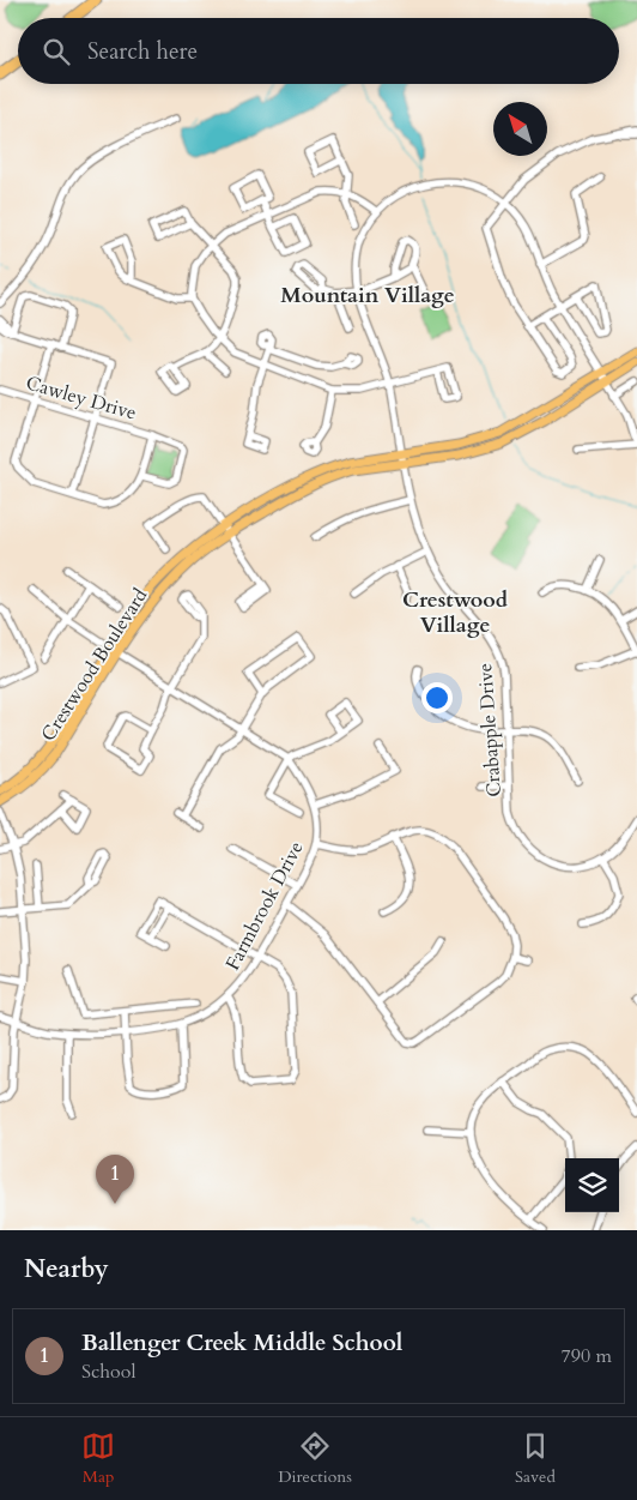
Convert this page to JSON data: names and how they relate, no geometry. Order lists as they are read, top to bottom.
{
  "streets": {
    "main road": ["Crestwood Boulevard"],
    "street": ["Cawley Drive", "Crabapple Drive", "Farmbrook Drive"]
  },
  "crossings": [
    ["Crestwood Boulevard", "Crabapple Drive"],
    ["Crestwood Boulevard", "Farmbrook Drive"]
  ],
  "districts": ["Mountain Village", "Crestwood Village"],
  "north": "top left",
  "page": {
    "search": "Search here",
    "pins": "1",
    "heading": "Nearby",
    "list": [
      {
        "mark": "1",
        "name": "Ballenger Creek Middle School",
        "note": "School",
        "value": "790 m"
      }
    ],
    "nav": ["Map", "Directions", "Saved"]
  }
}
